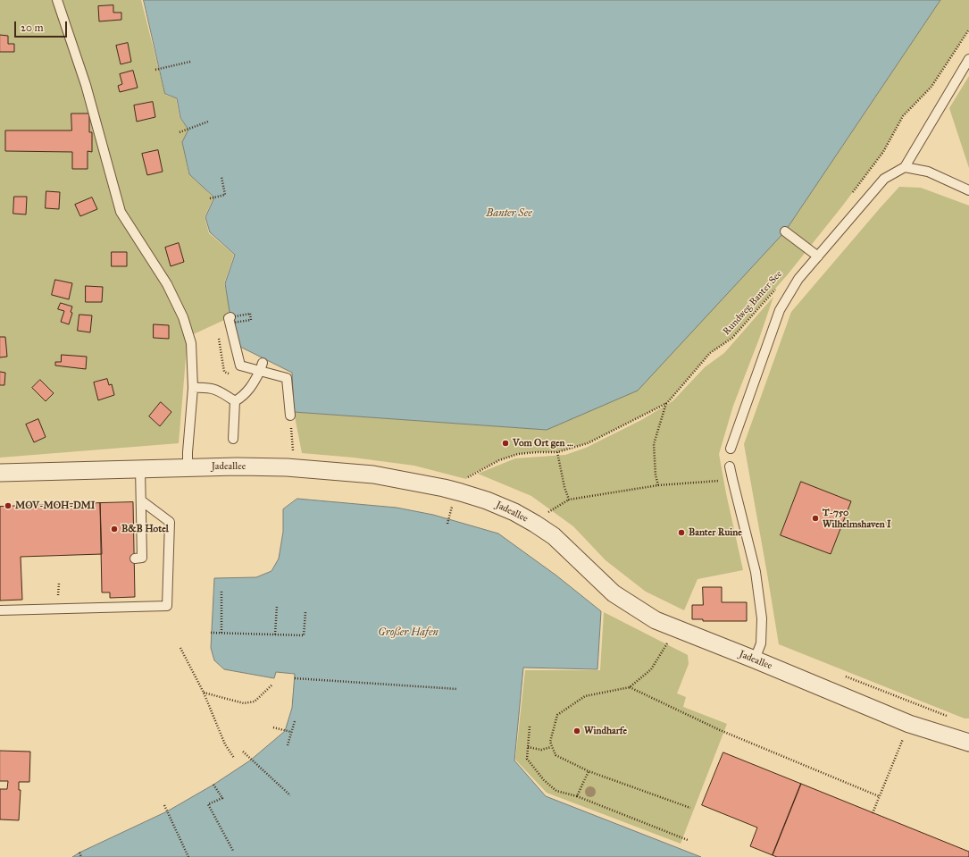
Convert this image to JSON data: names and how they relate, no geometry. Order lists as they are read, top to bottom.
{
  "streets": {
    "street": ["Jadeallee"],
    "path": ["Rundweg Banter See"]
  },
  "water": ["Banter See", "Großer Hafen"],
  "places": [
    "Vom Ort gen ...",
    "MOV-MOH-DMI",
    "T-750 Wilhelmshaven I",
    "B&B Hotel",
    "Banter Ruine",
    "Windharfe"
  ],
  "scale_bar": "20 m"
}
